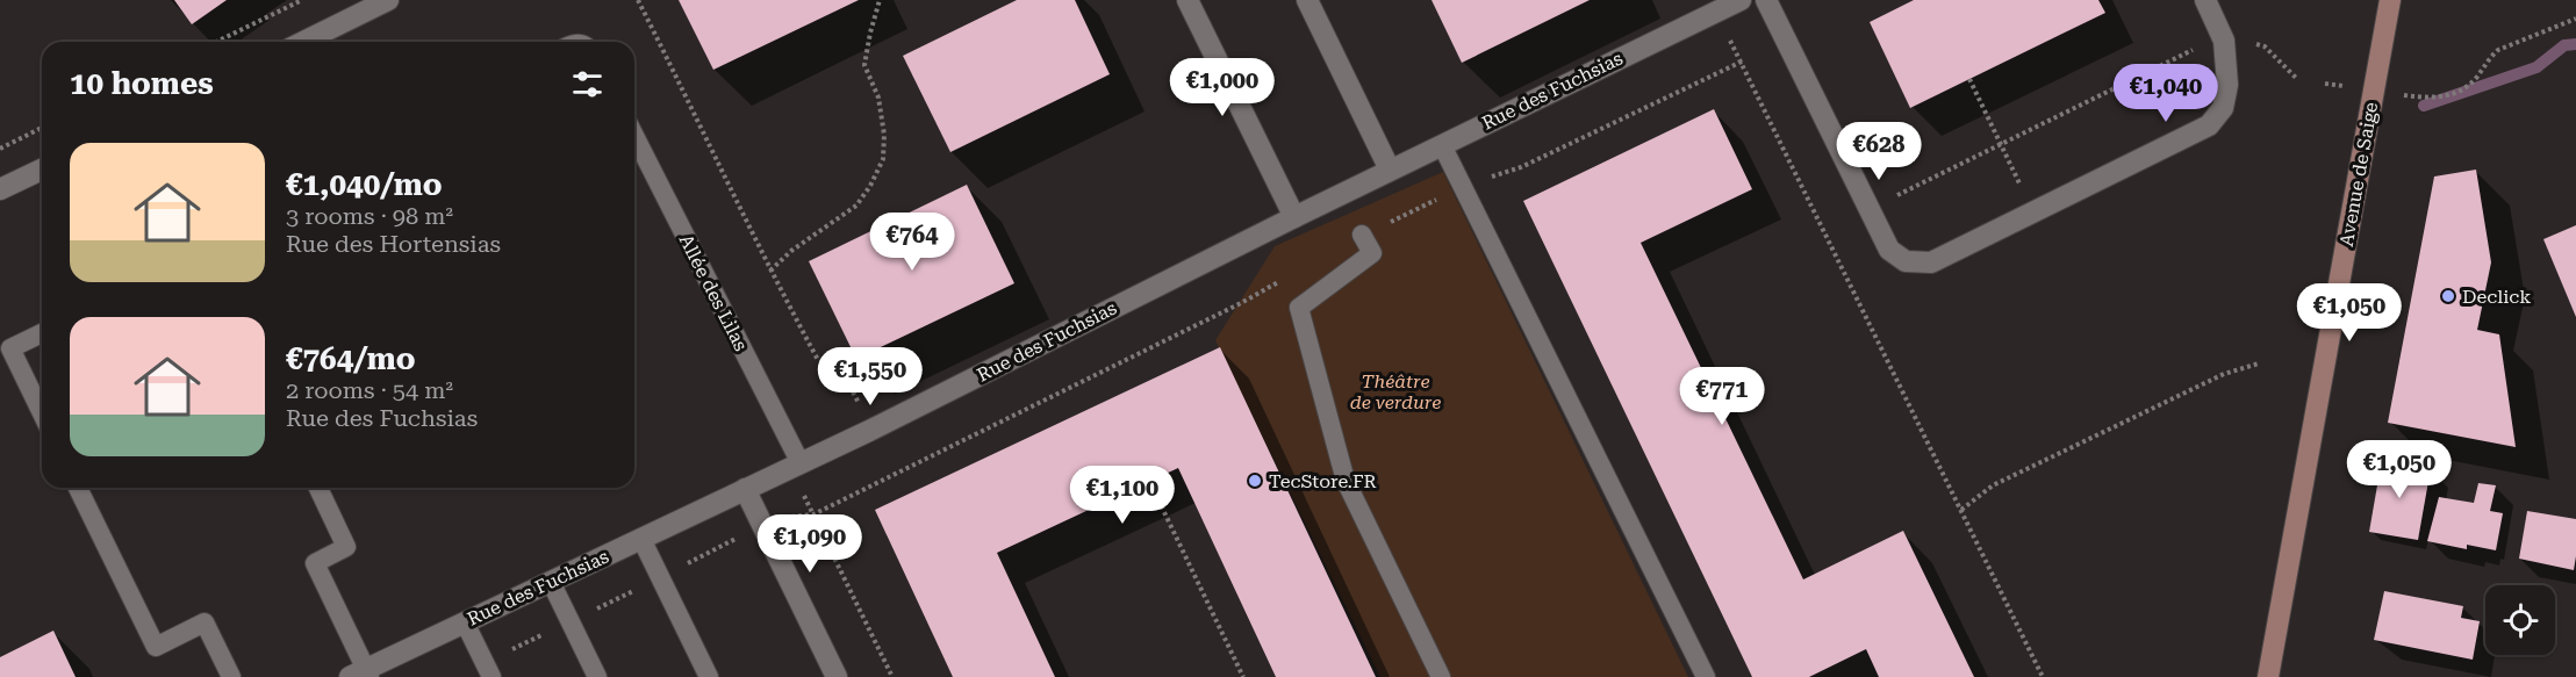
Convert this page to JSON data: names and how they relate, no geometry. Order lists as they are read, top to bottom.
{
  "streets": {
    "street": ["Rue des Fuchsias", "Avenue de Saige"],
    "lane": ["Allée des Lilas"]
  },
  "crossings": [
    ["Rue des Fuchsias", "Allée des Lilas"]
  ],
  "parks": ["Théâtre de verdure"],
  "places": ["Declick", "TecStore.FR"],
  "page": {
    "heading": "10 homes",
    "price": [
      "€1,000",
      "€1,040",
      "€628",
      "€764",
      "€1,050",
      "€1,550",
      "€771",
      "€1,050",
      "€1,100",
      "€1,090"
    ],
    "list": [
      {
        "name": "€1,040/mo",
        "note": "3 rooms · 98 m² · Rue des Hortensias"
      },
      {
        "name": "€764/mo",
        "note": "2 rooms · 54 m² · Rue des Fuchsias"
      }
    ]
  }
}
